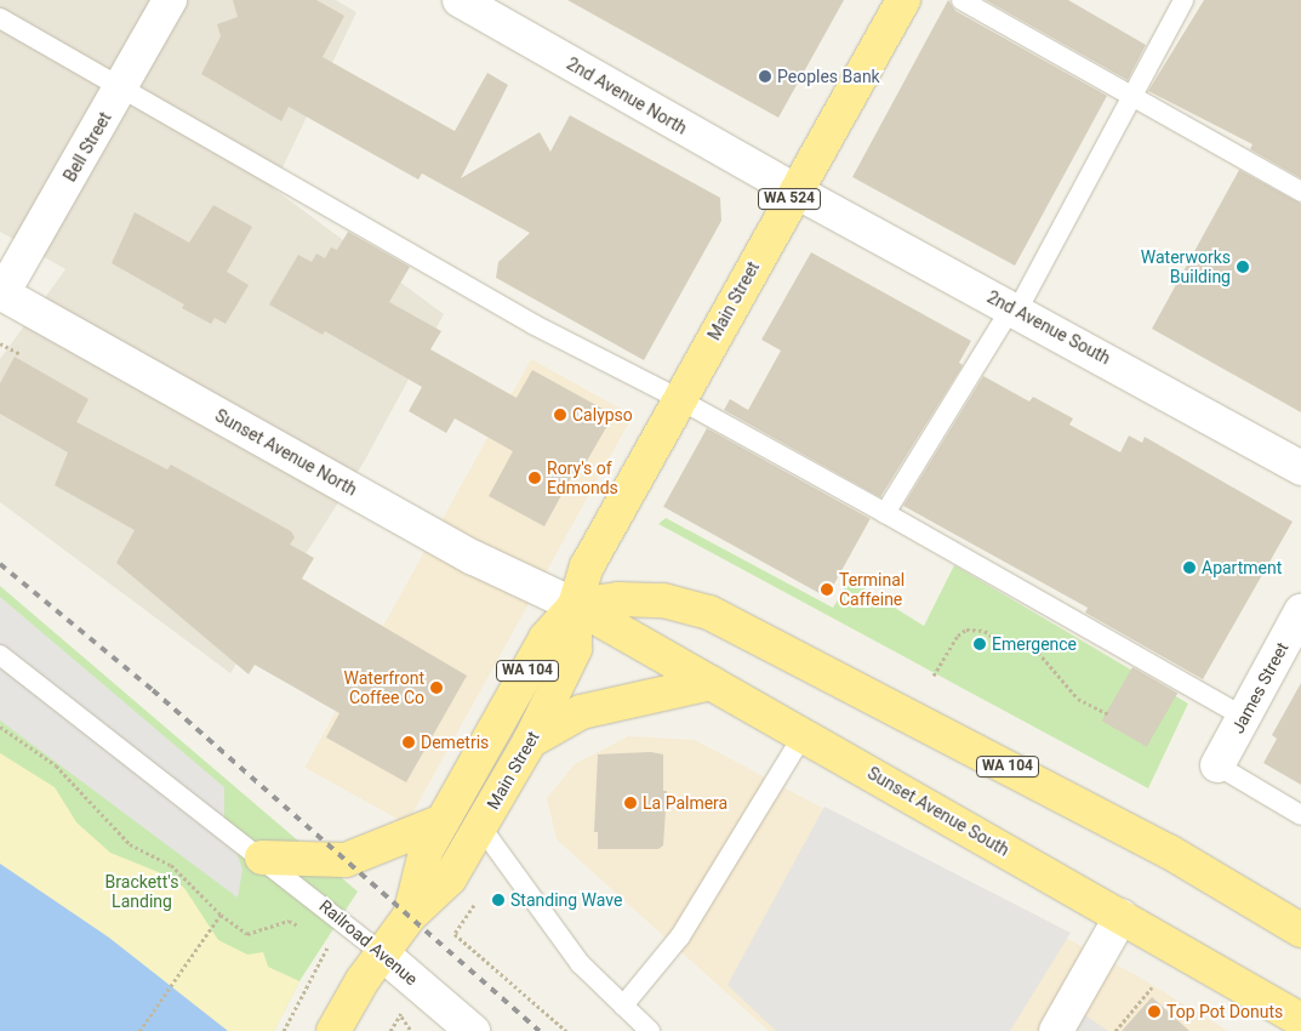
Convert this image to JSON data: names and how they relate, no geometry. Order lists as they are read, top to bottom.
{
  "streets": {
    "main road": [
      "WA 524",
      "Main Street",
      "WA 104",
      "Sunset Avenue South"
    ],
    "street": [
      "2nd Avenue North",
      "Bell Street",
      "2nd Avenue South",
      "Sunset Avenue North",
      "James Street",
      "Railroad Avenue"
    ]
  },
  "crossings": [
    ["2nd Avenue North", "Main Street"],
    ["2nd Avenue North", "2nd Avenue South"],
    ["Bell Street", "Sunset Avenue North"],
    ["Main Street", "2nd Avenue South"],
    ["Main Street", "Sunset Avenue North"],
    ["Main Street", "WA 104"],
    ["Main Street", "Sunset Avenue South"],
    ["Main Street", "Railroad Avenue"],
    ["Sunset Avenue North", "WA 104"],
    ["Sunset Avenue North", "Sunset Avenue South"],
    ["WA 104", "Sunset Avenue South"],
    ["WA 104", "Railroad Avenue"]
  ],
  "parks": ["Brackett's Landing"],
  "places": [
    "Peoples Bank",
    "Waterworks Building",
    "Calypso",
    "Rory's of Edmonds",
    "Apartment",
    "Terminal Caffeine",
    "Emergence",
    "Waterfront Coffee Co",
    "Demetris",
    "La Palmera",
    "Standing Wave",
    "Top Pot Donuts"
  ]
}
